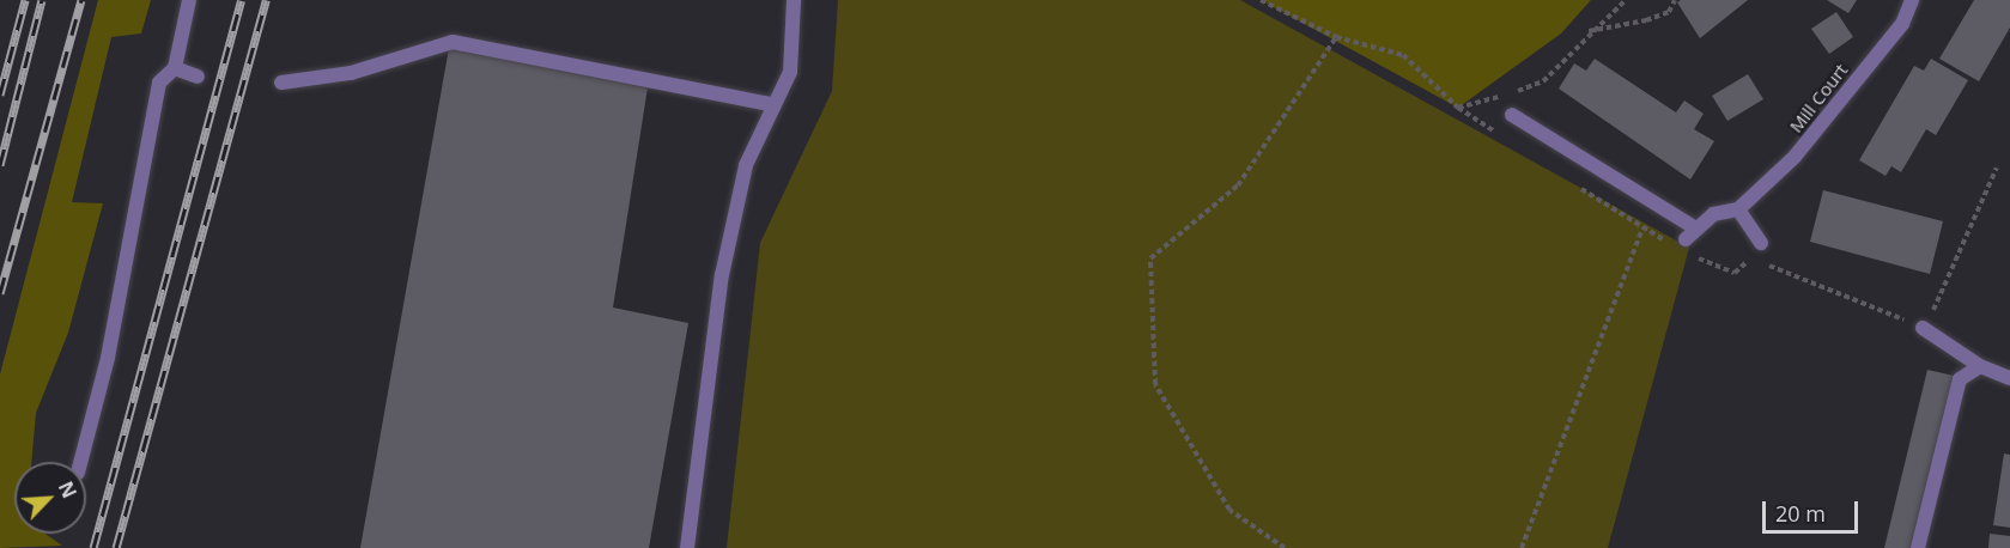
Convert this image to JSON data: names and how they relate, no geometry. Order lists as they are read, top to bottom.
{
  "streets": {
    "street": ["Mill Court"]
  },
  "scale_bar": "20 m",
  "north": "top right"
}
